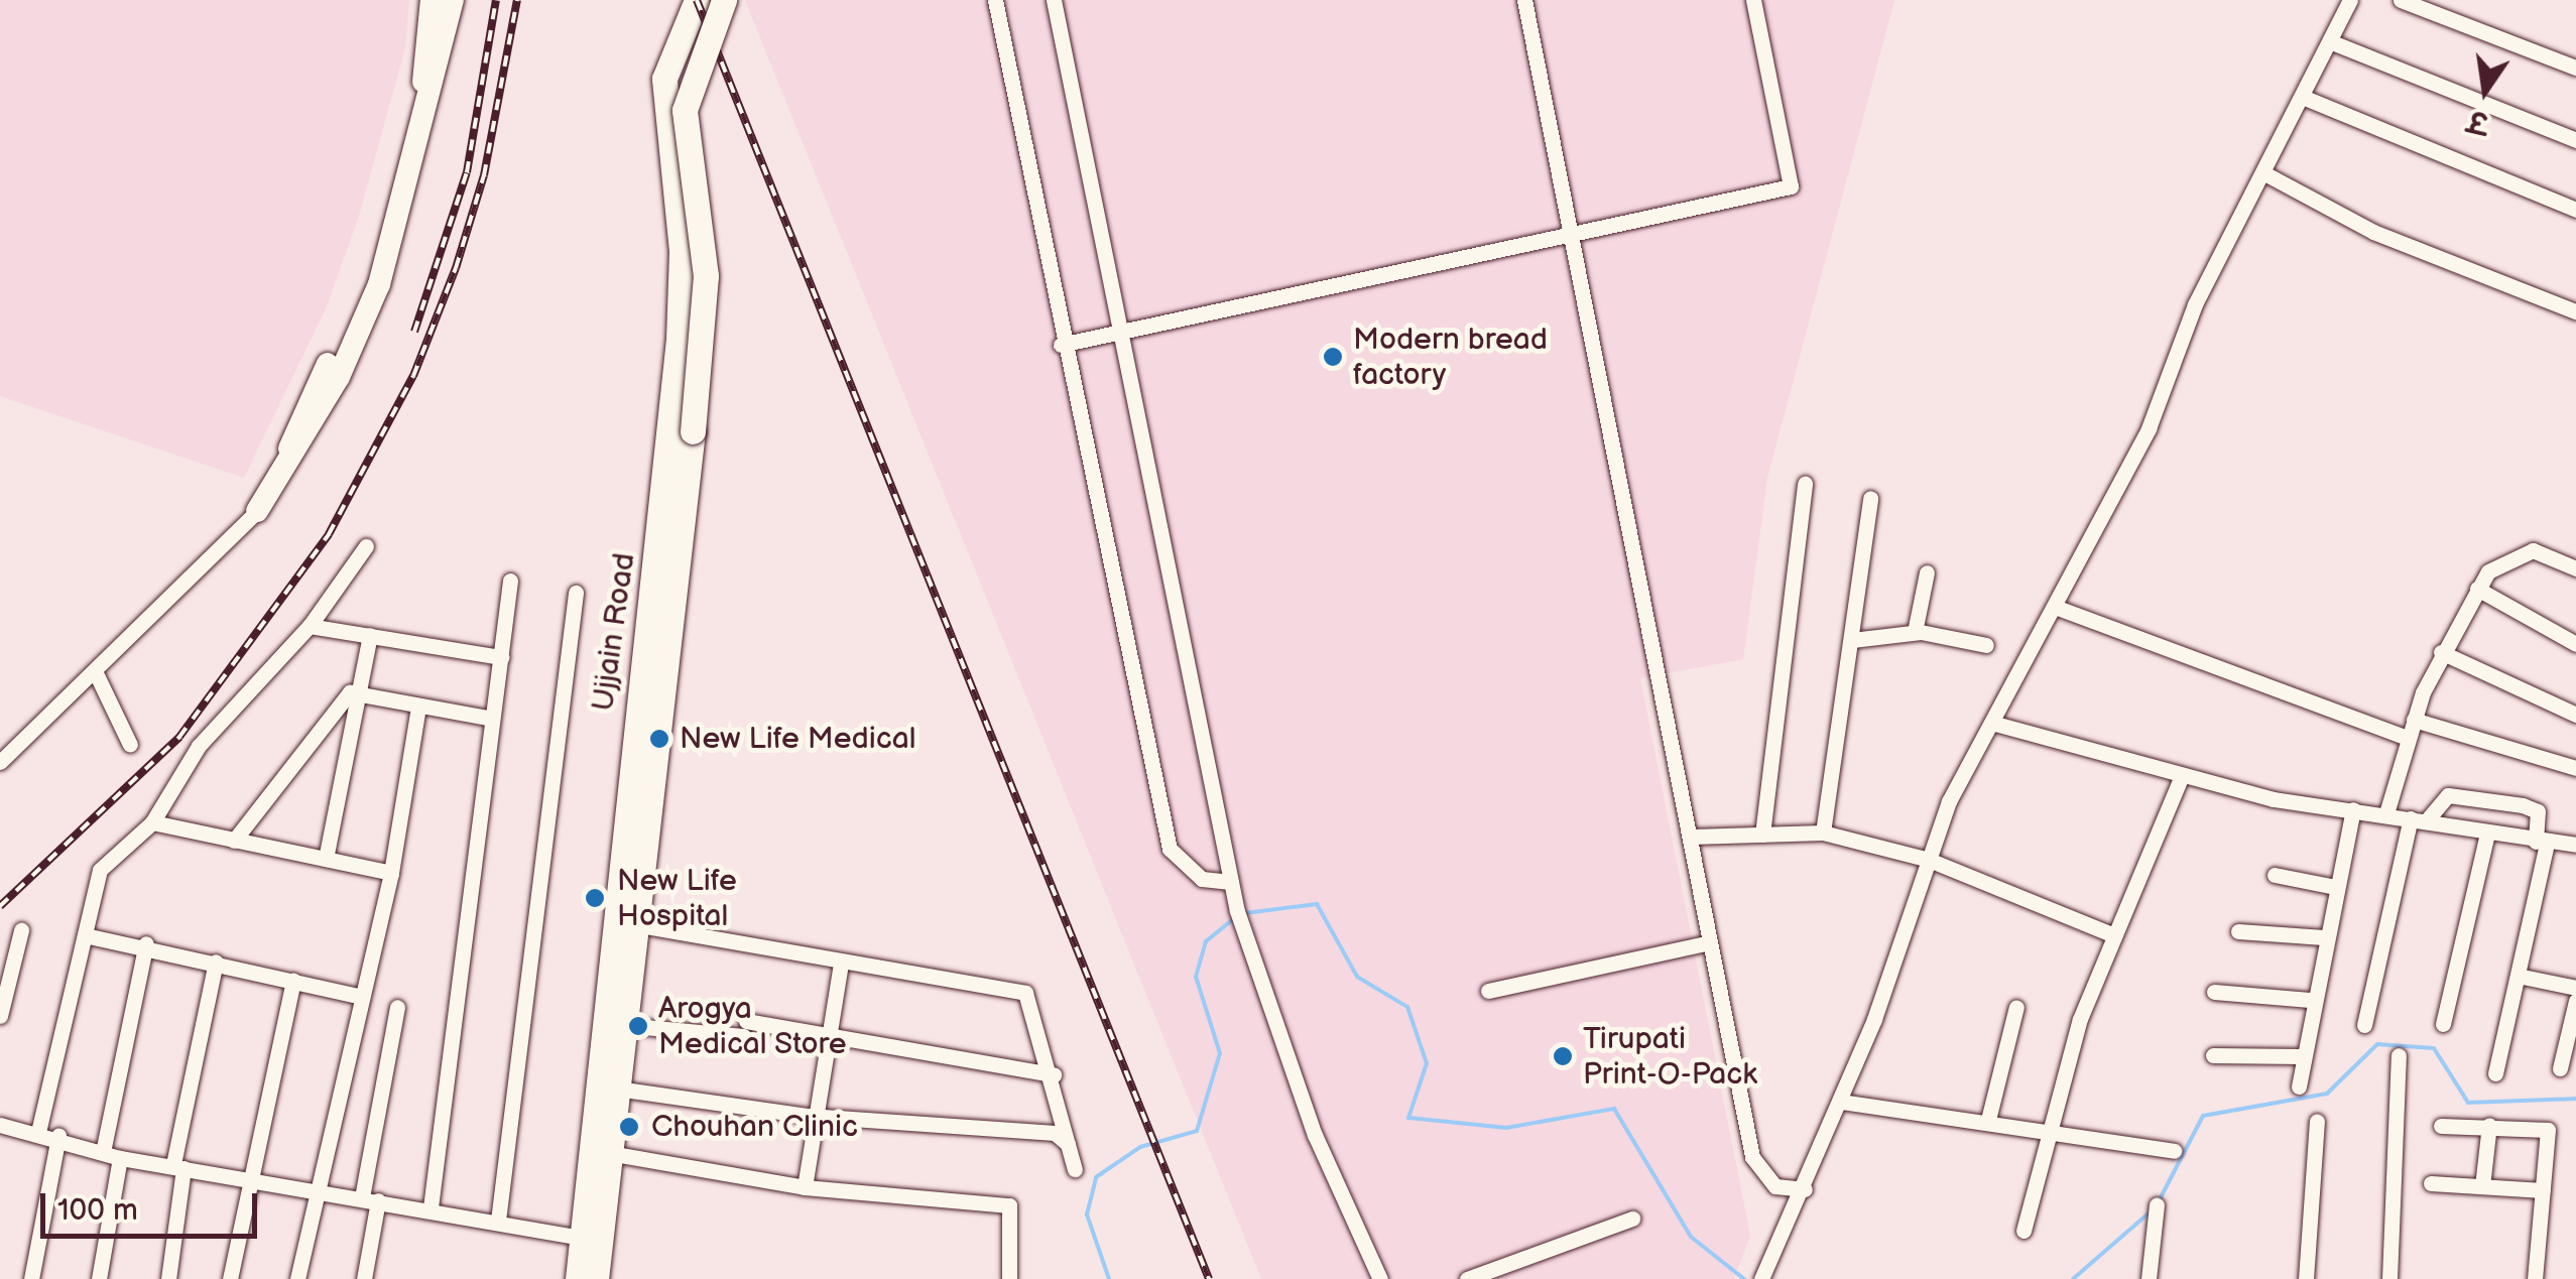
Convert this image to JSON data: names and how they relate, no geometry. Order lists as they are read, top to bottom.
{
  "streets": {
    "main road": ["Ujjain Road"]
  },
  "places": [
    "Modern bread factory",
    "New Life Medical",
    "New Life Hospital",
    "Arogya Medical Store",
    "Tirupati Print-O-Pack",
    "Chouhan Clinic"
  ],
  "scale_bar": "100 m",
  "north": "bottom"
}
